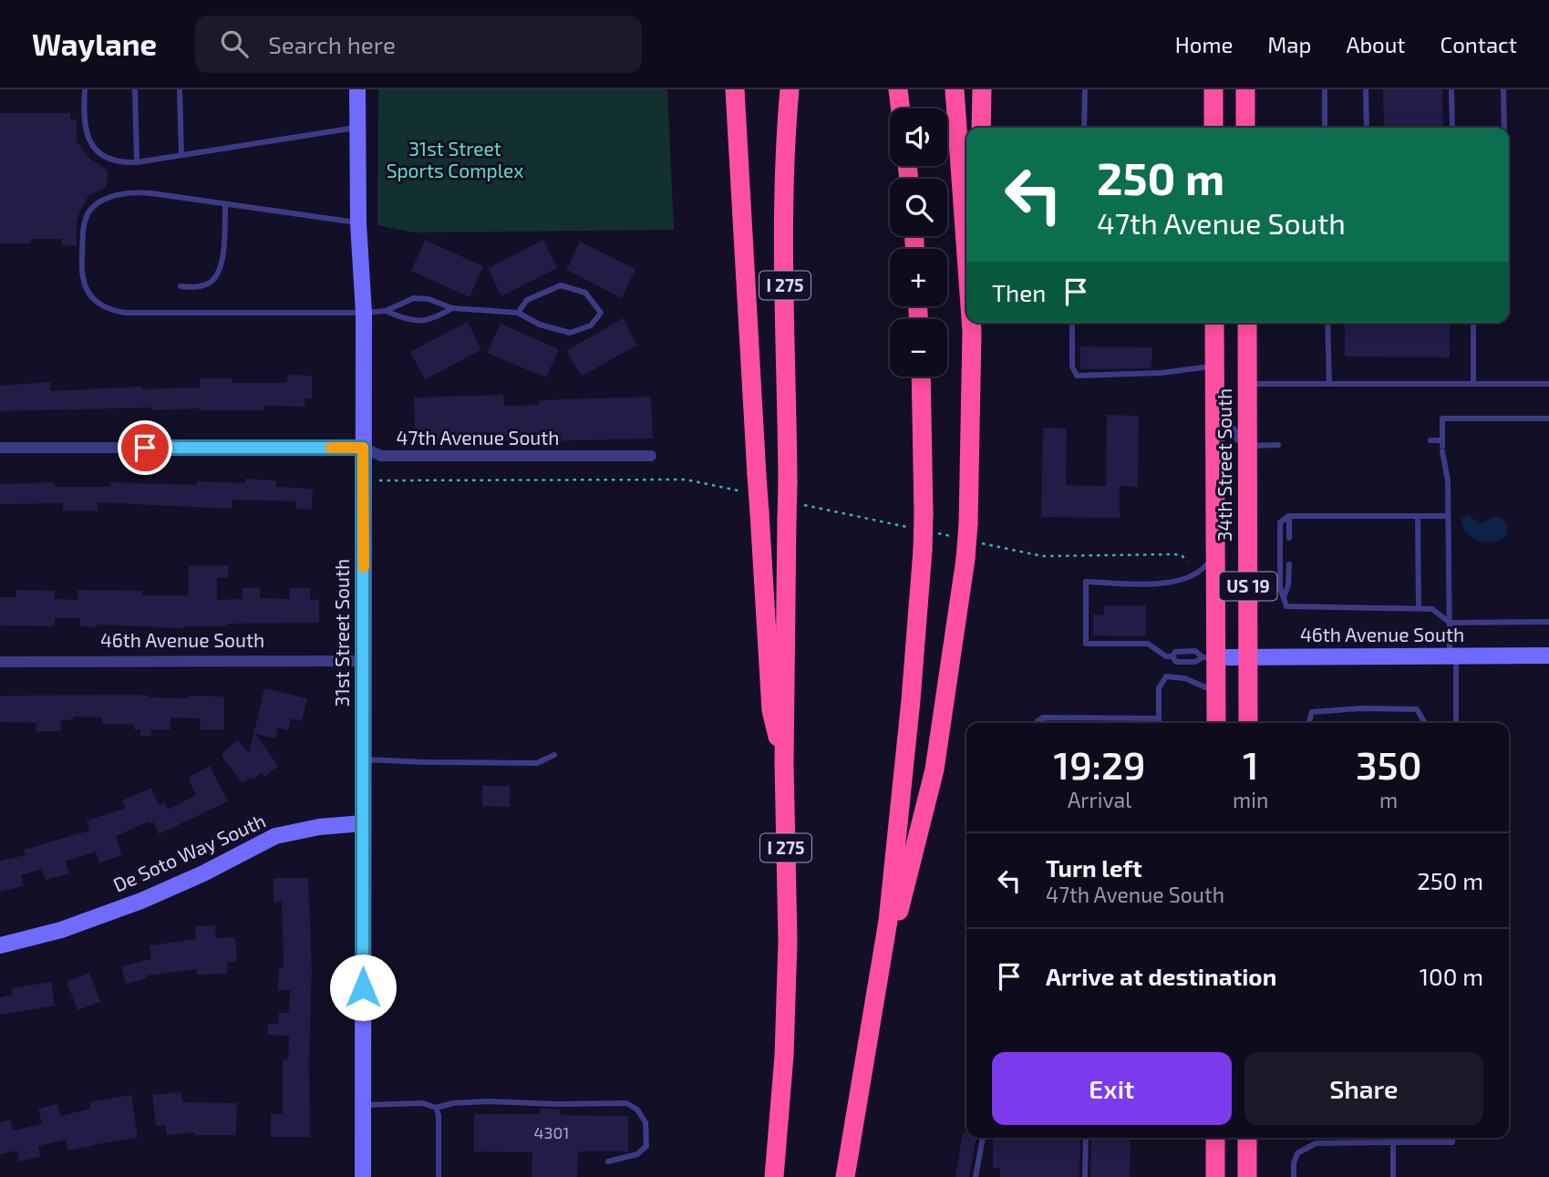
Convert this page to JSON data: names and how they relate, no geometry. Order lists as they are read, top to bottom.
{
  "streets": {
    "highway": ["I 275", "34th Street South", "US 19"],
    "street": [
      "47th Avenue South",
      "31st Street South",
      "46th Avenue South",
      "De Soto Way South"
    ]
  },
  "crossings": [
    ["47th Avenue South", "31st Street South"],
    ["34th Street South", "46th Avenue South"],
    ["31st Street South", "46th Avenue South"],
    ["31st Street South", "De Soto Way South"]
  ],
  "parks": ["31st Street Sports Complex"],
  "house_numbers": ["4301"],
  "page": {
    "header": "Waylane",
    "search": "Search here",
    "nav": [
      "Home",
      "Map",
      "About",
      "Contact"
    ],
    "map_buttons": ["+", "−"],
    "turn": ["250 m", "47th Avenue South"],
    "then": "Then",
    "eta": [
      "19:29",
      "Arrival",
      "1",
      "min",
      "350",
      "m"
    ],
    "list": [
      {
        "name": "Turn left",
        "note": "47th Avenue South",
        "value": "250 m"
      },
      {
        "name": "Arrive at destination",
        "value": "100 m"
      }
    ],
    "buttons": ["Exit", "Share"]
  }
}
